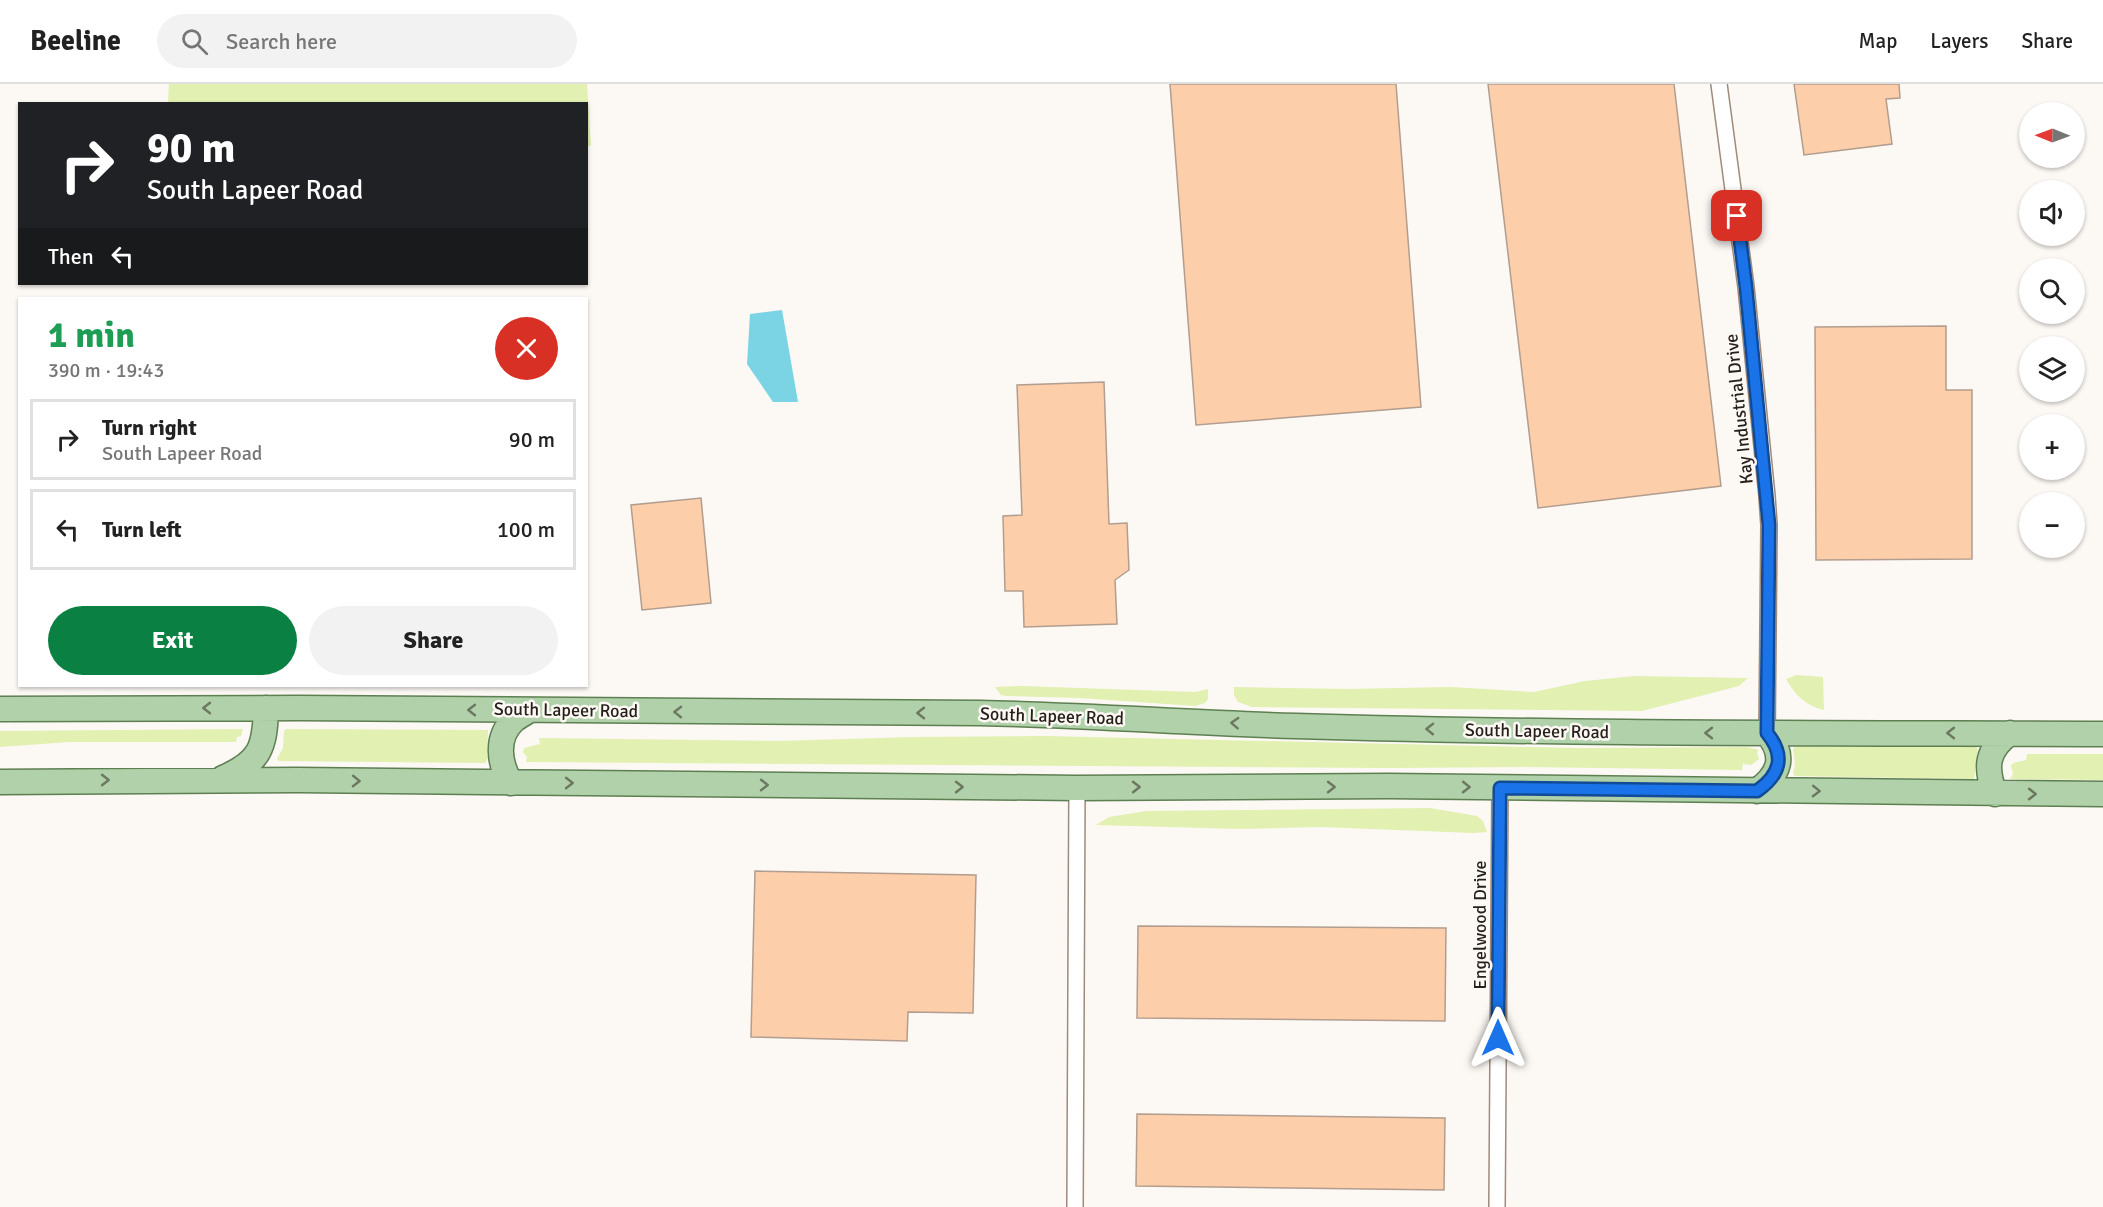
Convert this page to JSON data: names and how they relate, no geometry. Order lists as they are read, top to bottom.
{
  "streets": {
    "main road": ["South Lapeer Road"],
    "street": ["Kay Industrial Drive", "Engelwood Drive"]
  },
  "crossings": [
    ["Kay Industrial Drive", "South Lapeer Road"]
  ],
  "north": "left",
  "page": {
    "header": "Beeline",
    "search": "Search here",
    "nav": ["Map", "Layers", "Share"],
    "map_buttons": ["+", "−"],
    "turn": ["90 m", "South Lapeer Road"],
    "then": "Then",
    "heading": ["1 min", "390 m · 19:43"],
    "list": [
      {
        "name": "Turn right",
        "note": "South Lapeer Road",
        "value": "90 m"
      },
      {
        "name": "Turn left",
        "value": "100 m"
      }
    ],
    "buttons": ["Exit", "Share"]
  }
}
